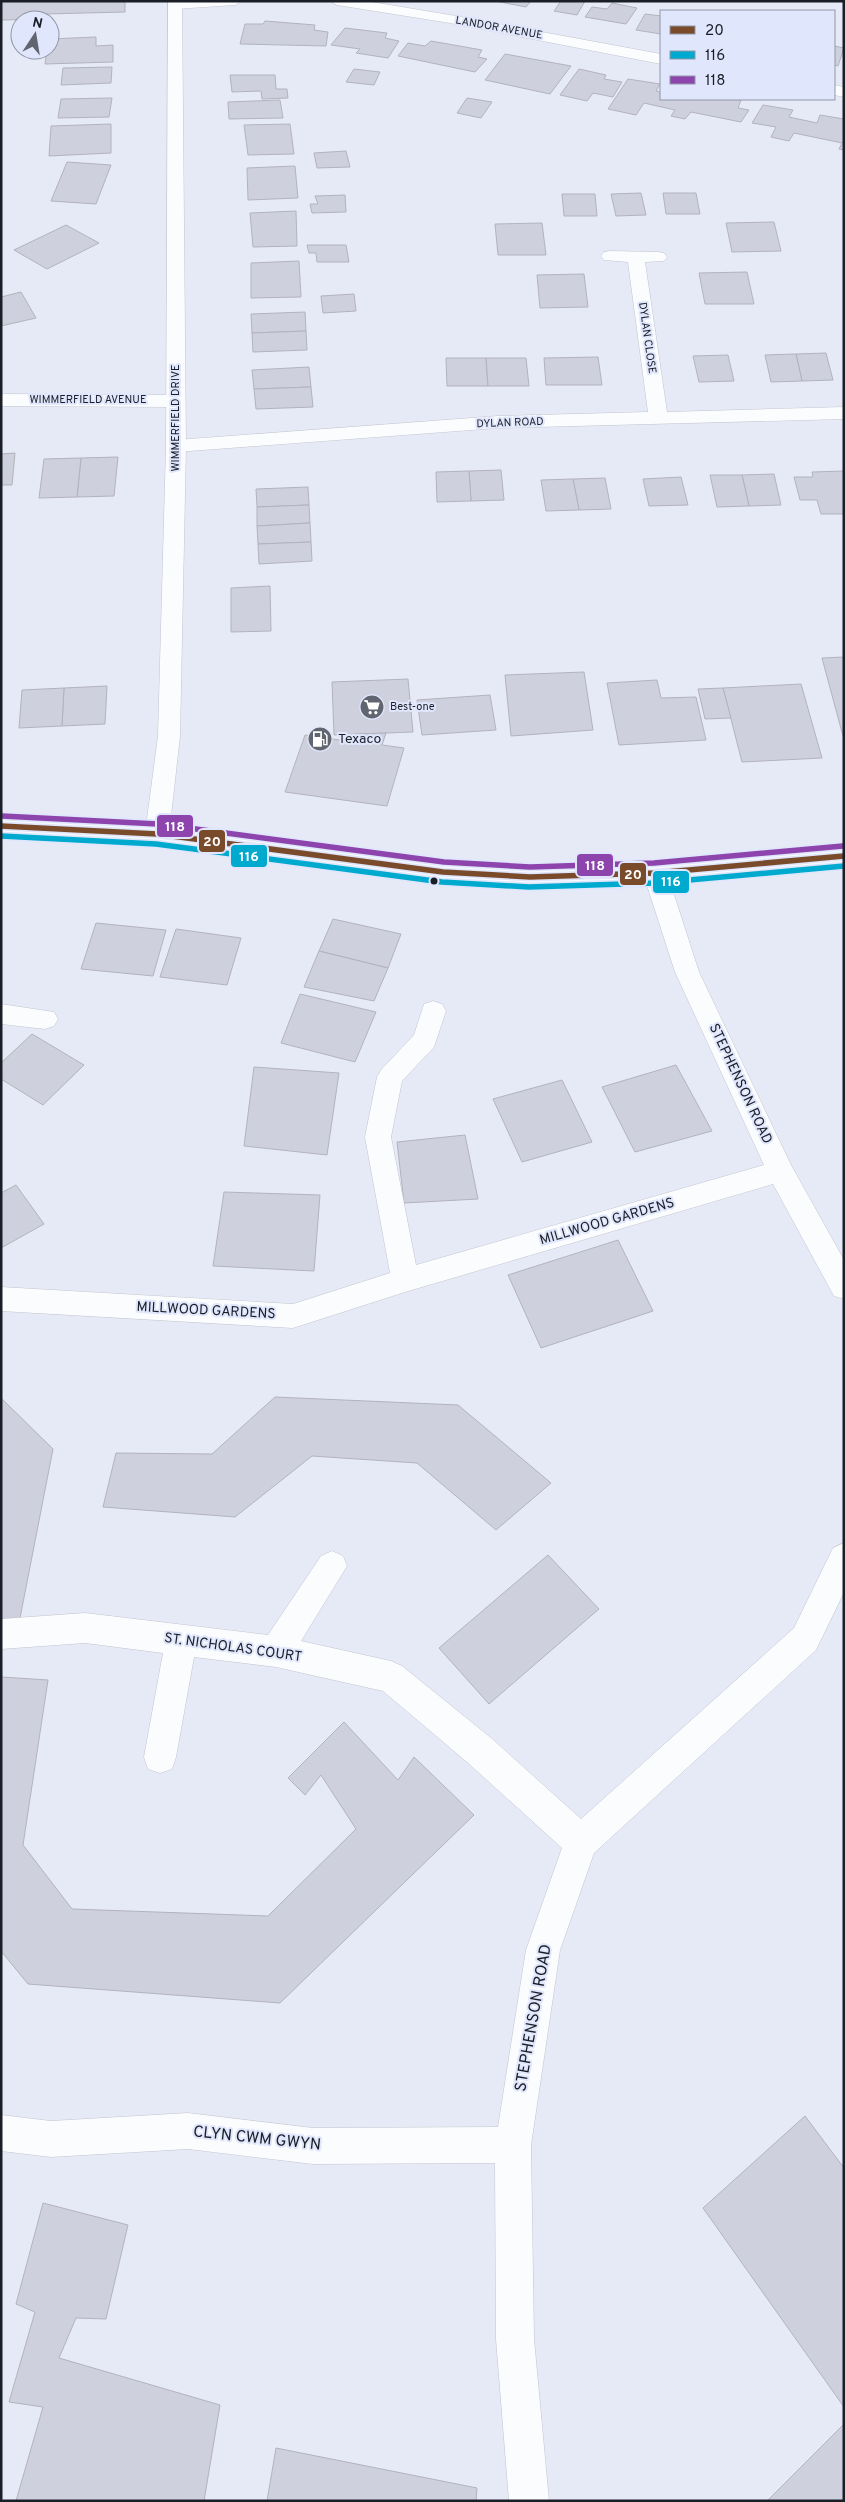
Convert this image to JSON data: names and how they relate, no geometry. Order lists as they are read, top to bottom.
{
  "streets": {
    "street": [
      "LANDOR AVENUE",
      "DYLAN CLOSE",
      "WIMMERFIELD AVENUE",
      "WIMMERFIELD DRIVE",
      "DYLAN ROAD",
      "STEPHENSON ROAD",
      "MILLWOOD GARDENS",
      "ST. NICHOLAS COURT",
      "CLYN CWM GWYN"
    ]
  },
  "crossings": [
    ["DYLAN CLOSE", "DYLAN ROAD"],
    ["WIMMERFIELD AVENUE", "WIMMERFIELD DRIVE"],
    ["WIMMERFIELD DRIVE", "DYLAN ROAD"],
    ["STEPHENSON ROAD", "MILLWOOD GARDENS"],
    ["STEPHENSON ROAD", "ST. NICHOLAS COURT"],
    ["STEPHENSON ROAD", "CLYN CWM GWYN"]
  ],
  "places": {
    "supermarket": ["Best-one"],
    "fuel station": ["Texaco"]
  },
  "lines": ["transit line 118", "transit line 20", "transit line 116"],
  "legend": ["20", "116", "118"],
  "north": "top"
}
